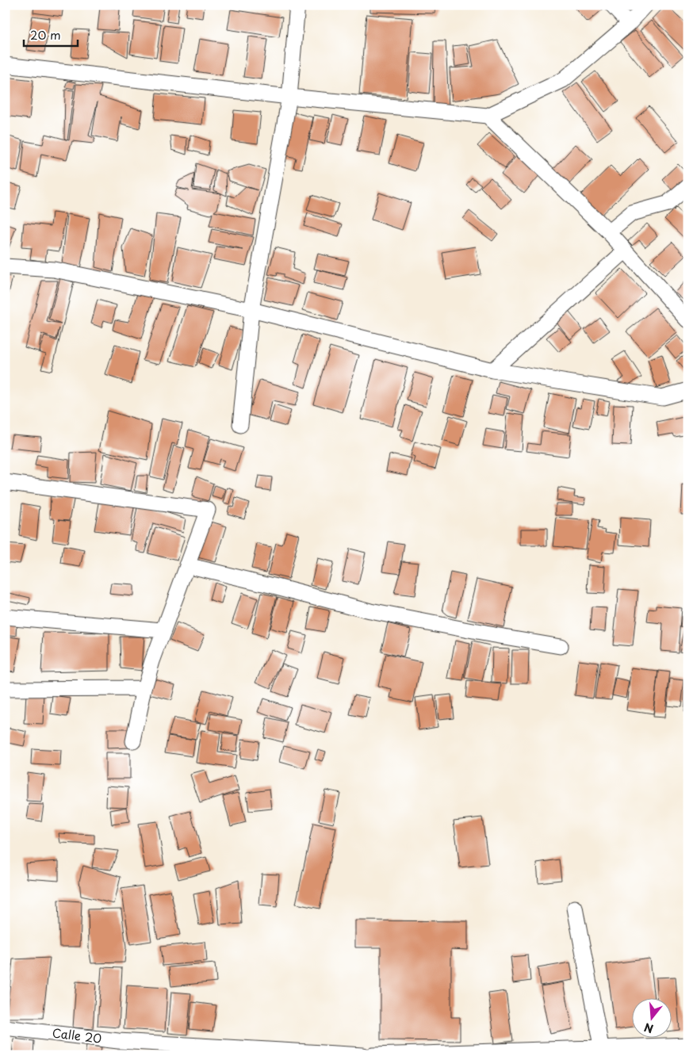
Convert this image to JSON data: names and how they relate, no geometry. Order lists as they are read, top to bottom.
{
  "streets": {
    "street": ["Calle 20"]
  },
  "scale_bar": "20 m",
  "north": "bottom"
}
